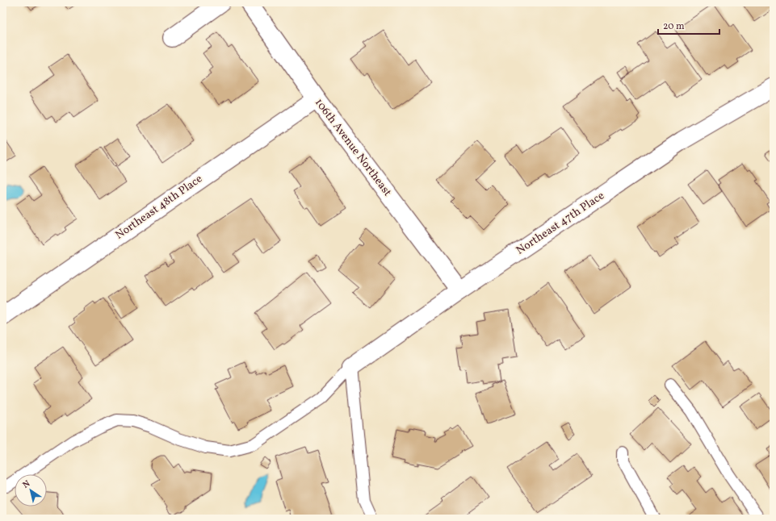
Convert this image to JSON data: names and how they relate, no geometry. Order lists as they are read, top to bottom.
{
  "streets": {
    "street": ["106th Avenue Northeast", "Northeast 48th Place", "Northeast 47th Place"]
  },
  "crossings": [
    ["106th Avenue Northeast", "Northeast 48th Place"],
    ["106th Avenue Northeast", "Northeast 47th Place"]
  ],
  "scale_bar": "20 m",
  "north": "top left"
}
